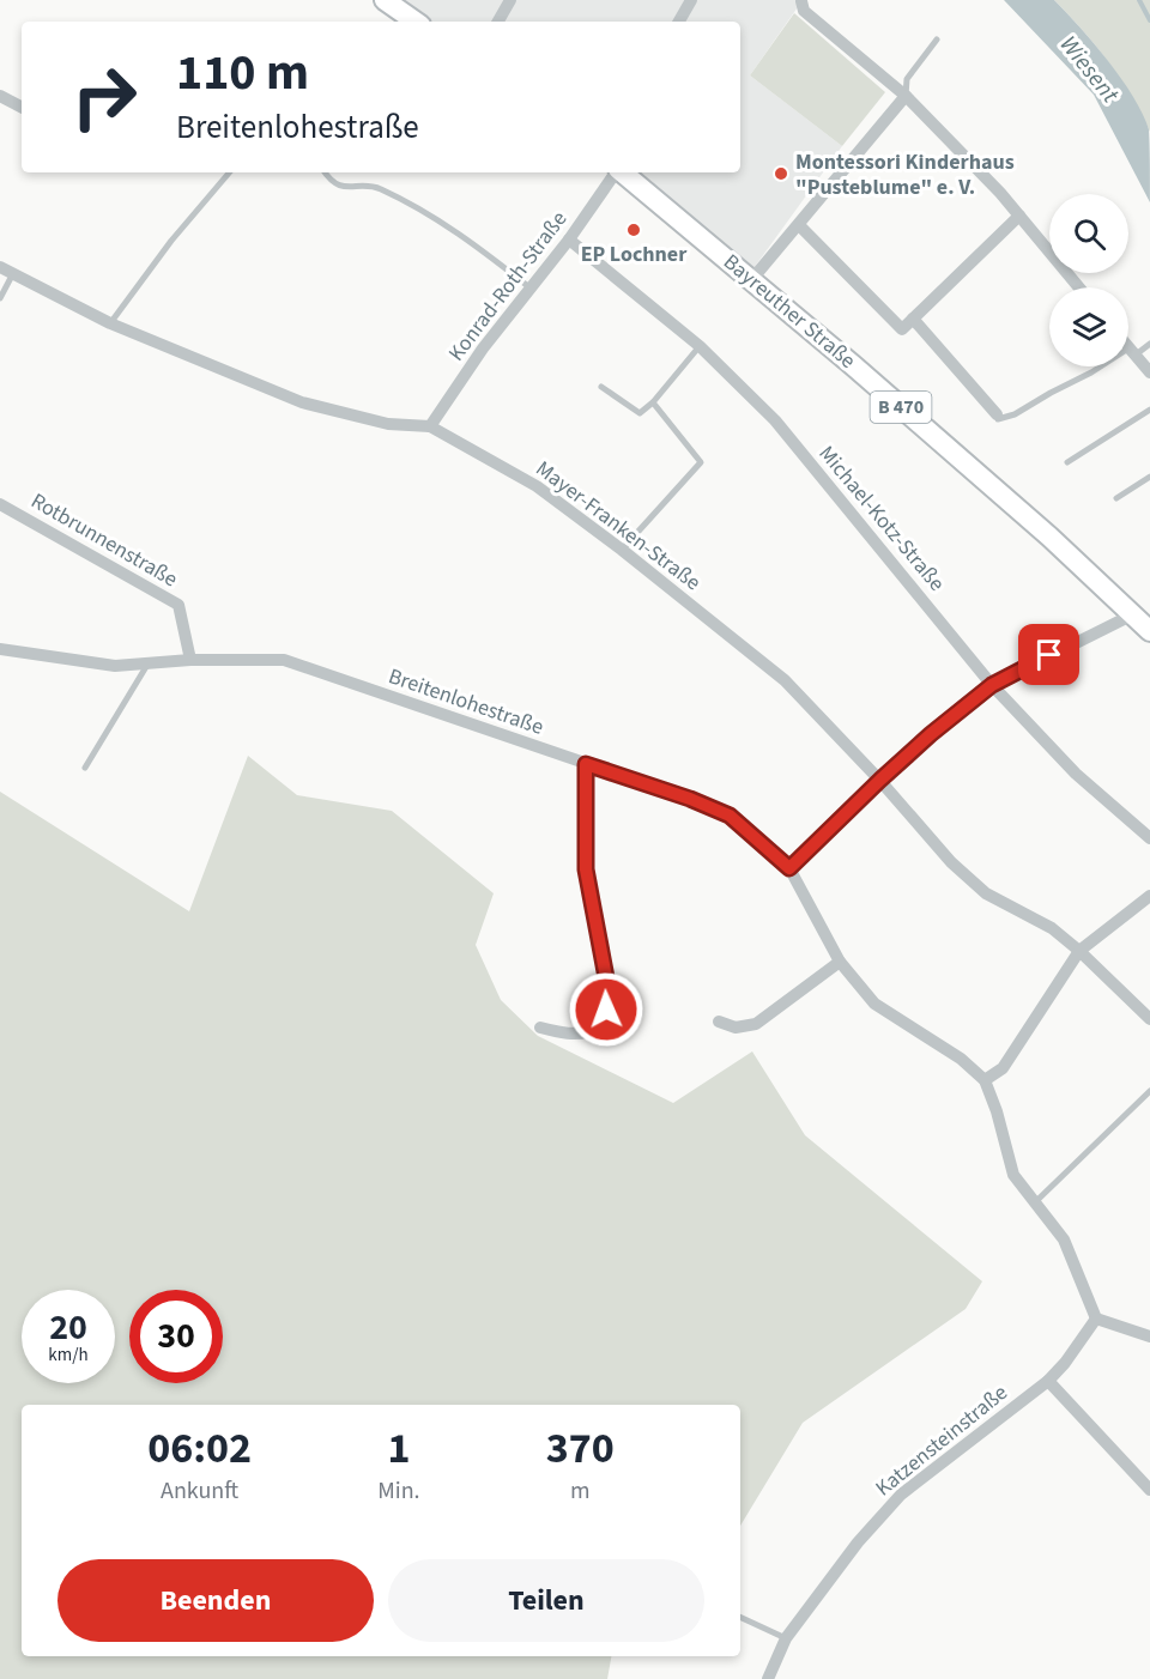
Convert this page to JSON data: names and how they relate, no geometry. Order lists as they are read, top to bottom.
{
  "streets": {
    "main road": ["Bayreuther Straße", "B 470"],
    "street": [
      "Konrad-Roth-Straße",
      "Michael-Kotz-Straße",
      "Mayer-Franken-Straße",
      "Rotbrunnenstraße",
      "Breitenlohestraße",
      "Katzensteinstraße"
    ]
  },
  "crossings": [
    ["Konrad-Roth-Straße", "Michael-Kotz-Straße"],
    ["Konrad-Roth-Straße", "Mayer-Franken-Straße"],
    ["Rotbrunnenstraße", "Breitenlohestraße"],
    ["Breitenlohestraße", "Katzensteinstraße"]
  ],
  "water": ["Wiesent"],
  "places": ["Montessori Kinderhaus \"Pusteblume\" e. V.", "EP Lochner"],
  "page": {
    "turn": ["110 m", "Breitenlohestraße"],
    "speed": "20 km/h",
    "limit": "30",
    "eta": [
      "06:02",
      "Ankunft",
      "1",
      "Min.",
      "370",
      "m"
    ],
    "buttons": ["Beenden", "Teilen"]
  }
}
